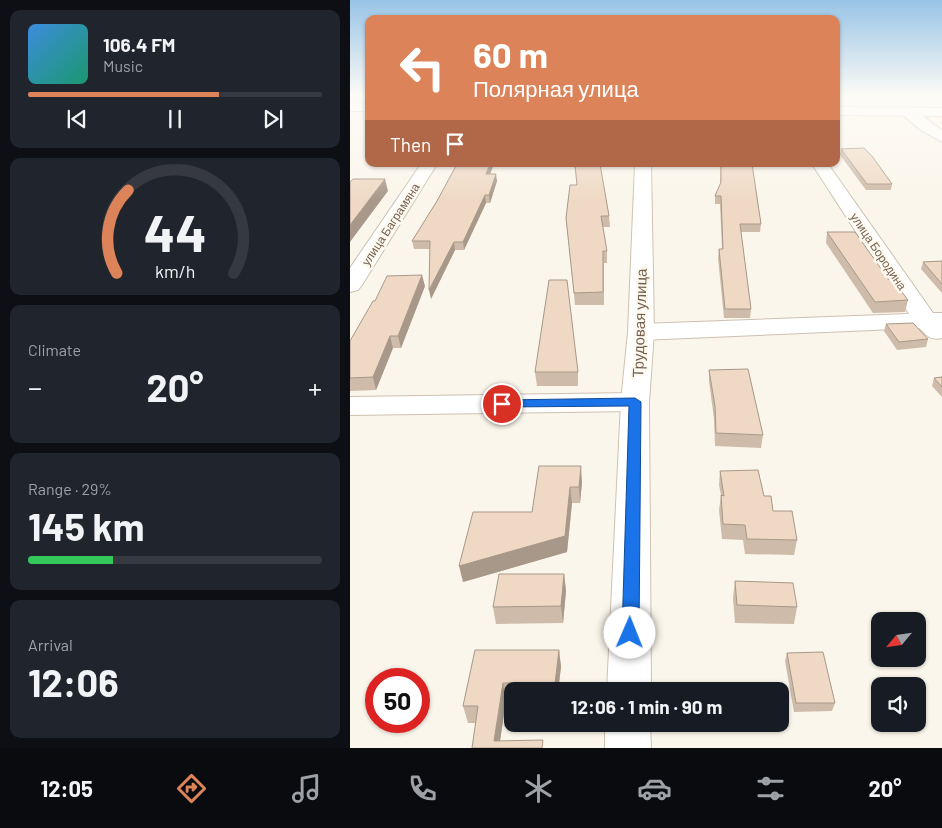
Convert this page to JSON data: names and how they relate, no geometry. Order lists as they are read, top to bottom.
{
  "streets": {
    "street": ["улица Баграмяна", "улица Бородина", "Трудовая улица"]
  },
  "north": "bottom left",
  "page": {
    "turn": ["60 m", "Полярная улица"],
    "song": ["106.4 FM", "Music"],
    "then": "Then",
    "tile": [
      "Climate",
      ["Range · 29%", "145 km"],
      ["Arrival", "12:06"]
    ],
    "heat": ["−", "20°", "+"],
    "limit": "50",
    "trip": "12:06 · 1 min · 90 m",
    "tabs": ["12:05", "20°"],
    "gauge": ["44", "km/h"]
  }
}
